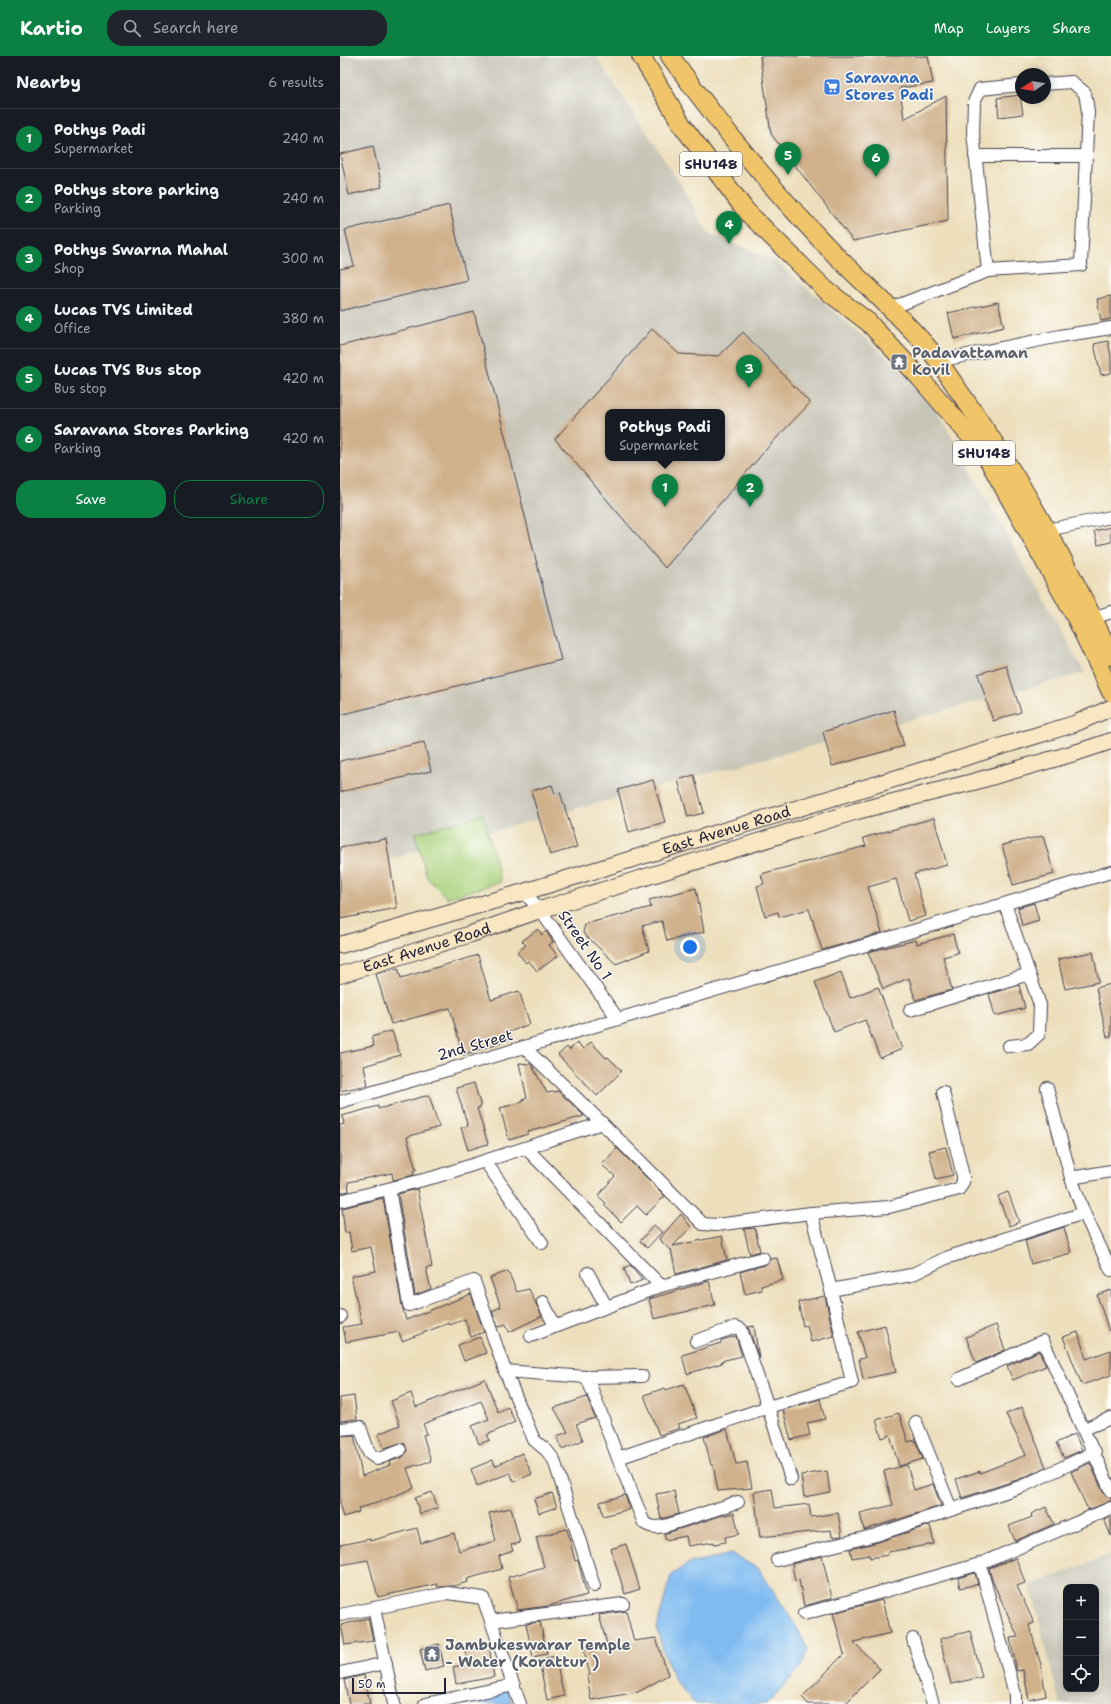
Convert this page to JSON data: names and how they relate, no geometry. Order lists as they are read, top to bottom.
{
  "streets": {
    "main road": ["SHU148", "East Avenue Road"],
    "street": ["Street No 1", "2nd Street"]
  },
  "crossings": [
    ["East Avenue Road", "Street No 1"],
    ["Street No 1", "2nd Street"]
  ],
  "places": {
    "supermarket": ["Saravana Stores Padi"],
    "temple": ["Padavattaman Kovil", "Jambukeswarar Temple - Water (Korattur )"]
  },
  "scale_bar": "50 m",
  "north": "left",
  "page": {
    "header": "Kartio",
    "search": "Search here",
    "nav": ["Map", "Layers", "Share"],
    "heading": ["Nearby", "6 results"],
    "list": [
      {
        "mark": "1",
        "name": "Pothys Padi",
        "note": "Supermarket",
        "value": "240 m"
      },
      {
        "mark": "2",
        "name": "Pothys store parking",
        "note": "Parking",
        "value": "240 m"
      },
      {
        "mark": "3",
        "name": "Pothys Swarna Mahal",
        "note": "Shop",
        "value": "300 m"
      },
      {
        "mark": "4",
        "name": "Lucas TVS Limited",
        "note": "Office",
        "value": "380 m"
      },
      {
        "mark": "5",
        "name": "Lucas TVS Bus stop",
        "note": "Bus stop",
        "value": "420 m"
      },
      {
        "mark": "6",
        "name": "Saravana Stores Parking",
        "note": "Parking",
        "value": "420 m"
      }
    ],
    "pins": [
      "5",
      "6",
      "4",
      "3",
      "1",
      "2"
    ],
    "popup": ["Pothys Padi", "Supermarket"],
    "buttons": ["Save", "Share"],
    "map_buttons": ["+", "−"],
    "scale": "50 m"
  }
}
